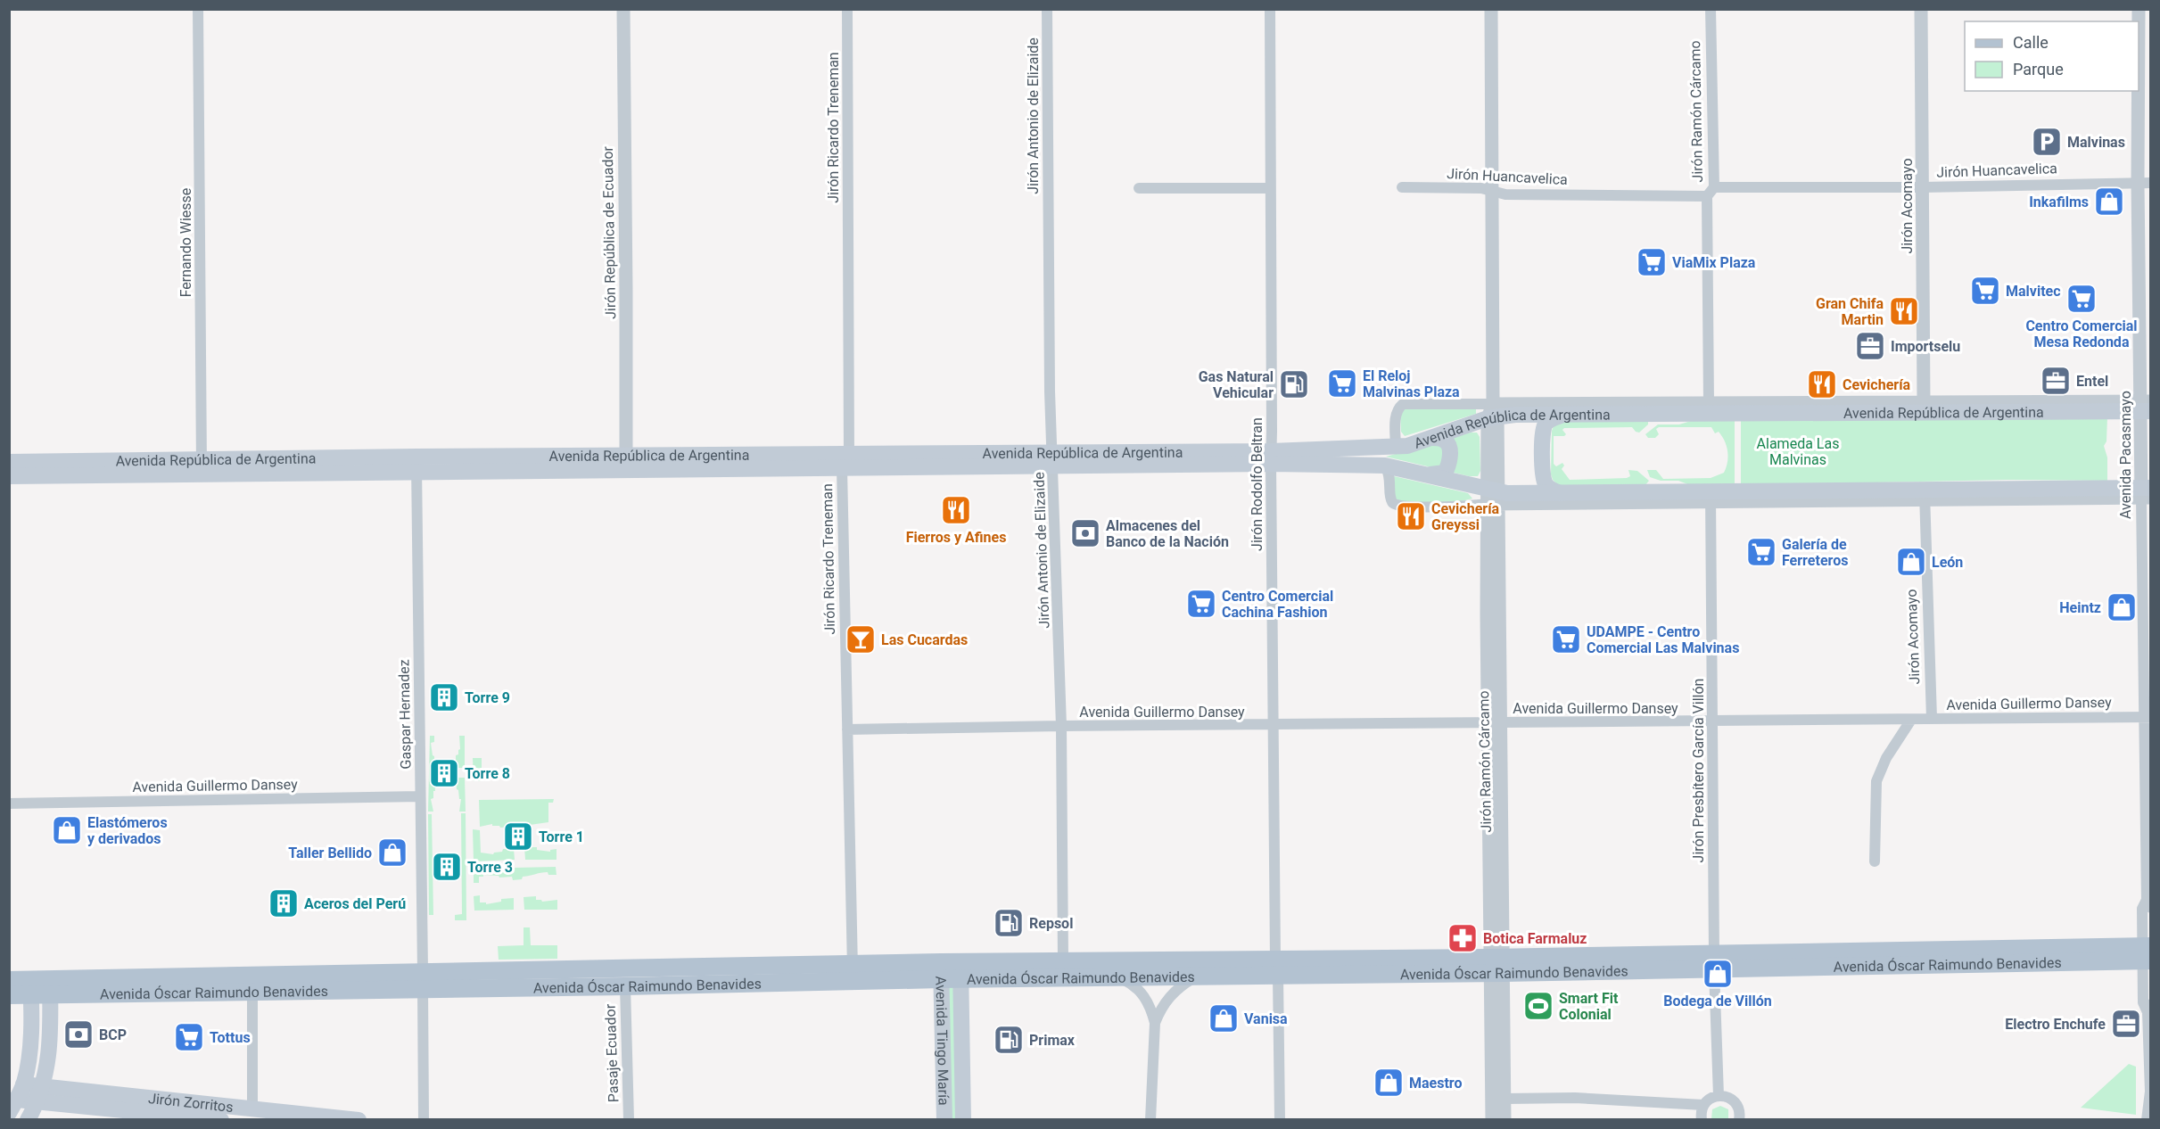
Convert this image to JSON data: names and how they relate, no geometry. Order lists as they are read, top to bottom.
{
  "streets": {
    "main road": [
      "Avenida República de Argentina",
      "Avenida Óscar Raimundo Benavides",
      "Avenida Tingo María",
      "Jirón Zorritos"
    ],
    "street": [
      "Jirón Ramón Cárcamo",
      "Jirón Antonio de Elizaide",
      "Jirón Ricardo Treneman",
      "Jirón Huancavelica",
      "Jirón Acomayo",
      "Jirón República de Ecuador",
      "Fernando Wiesse",
      "Avenida Pacasmayo",
      "Jirón Rodolfo Beltran",
      "Avenida Guillermo Dansey",
      "Gaspar Hernadez",
      "Jirón Presbítero García Villón",
      "Pasaje Ecuador"
    ]
  },
  "crossings": [
    ["Jirón Ramón Cárcamo", "Jirón Huancavelica"],
    ["Jirón Ramón Cárcamo", "Avenida República de Argentina"],
    ["Jirón Ramón Cárcamo", "Avenida Guillermo Dansey"],
    ["Jirón Ramón Cárcamo", "Avenida Óscar Raimundo Benavides"],
    ["Jirón Antonio de Elizaide", "Avenida República de Argentina"],
    ["Jirón Antonio de Elizaide", "Avenida Guillermo Dansey"],
    ["Jirón Antonio de Elizaide", "Avenida Óscar Raimundo Benavides"],
    ["Jirón Ricardo Treneman", "Avenida República de Argentina"],
    ["Jirón Ricardo Treneman", "Avenida Guillermo Dansey"],
    ["Jirón Ricardo Treneman", "Avenida Óscar Raimundo Benavides"],
    ["Jirón Huancavelica", "Jirón Acomayo"],
    ["Jirón Huancavelica", "Avenida Pacasmayo"],
    ["Jirón Acomayo", "Avenida República de Argentina"],
    ["Jirón Acomayo", "Avenida Guillermo Dansey"],
    ["Jirón República de Ecuador", "Avenida República de Argentina"],
    ["Fernando Wiesse", "Avenida República de Argentina"],
    ["Avenida República de Argentina", "Avenida Pacasmayo"],
    ["Avenida República de Argentina", "Jirón Rodolfo Beltran"],
    ["Avenida República de Argentina", "Gaspar Hernadez"],
    ["Avenida República de Argentina", "Jirón Presbítero García Villón"],
    ["Avenida Pacasmayo", "Avenida Guillermo Dansey"],
    ["Avenida Pacasmayo", "Avenida Óscar Raimundo Benavides"],
    ["Jirón Rodolfo Beltran", "Avenida Guillermo Dansey"],
    ["Jirón Rodolfo Beltran", "Avenida Óscar Raimundo Benavides"],
    ["Avenida Guillermo Dansey", "Gaspar Hernadez"],
    ["Avenida Guillermo Dansey", "Jirón Presbítero García Villón"],
    ["Gaspar Hernadez", "Avenida Óscar Raimundo Benavides"],
    ["Jirón Presbítero García Villón", "Avenida Óscar Raimundo Benavides"],
    ["Avenida Óscar Raimundo Benavides", "Avenida Tingo María"],
    ["Avenida Óscar Raimundo Benavides", "Pasaje Ecuador"]
  ],
  "parks": ["Alameda Las Malvinas"],
  "places": {
    "parking": ["Malvinas"],
    "shop": [
      "Inkafilms",
      "León",
      "Heintz",
      "Elastómeros y derivados",
      "Taller Bellido",
      "Bodega de Villón",
      "Vanisa",
      "Maestro"
    ],
    "supermarket": [
      "ViaMix Plaza",
      "Malvitec",
      "Centro Comercial Mesa Redonda",
      "El Reloj Malvinas Plaza",
      "Galería de Ferreteros",
      "Centro Comercial Cachina Fashion",
      "UDAMPE - Centro Comercial Las Malvinas",
      "Tottus"
    ],
    "restaurant": [
      "Gran Chifa Martin",
      "Cevichería",
      "Fierros y Afines",
      "Cevichería Greyssi"
    ],
    "office": ["Importselu", "Entel", "Electro Enchufe"],
    "fuel station": ["Gas Natural Vehicular", "Repsol", "Primax"],
    "bank": ["Almacenes del Banco de la Nación", "BCP"],
    "bar": ["Las Cucardas"],
    "building": [
      "Torre 9",
      "Torre 8",
      "Torre 1",
      "Torre 3",
      "Aceros del Perú"
    ],
    "pharmacy": ["Botica Farmaluz"],
    "sports": ["Smart Fit Colonial"]
  },
  "legend": ["Calle", "Parque"]
}
